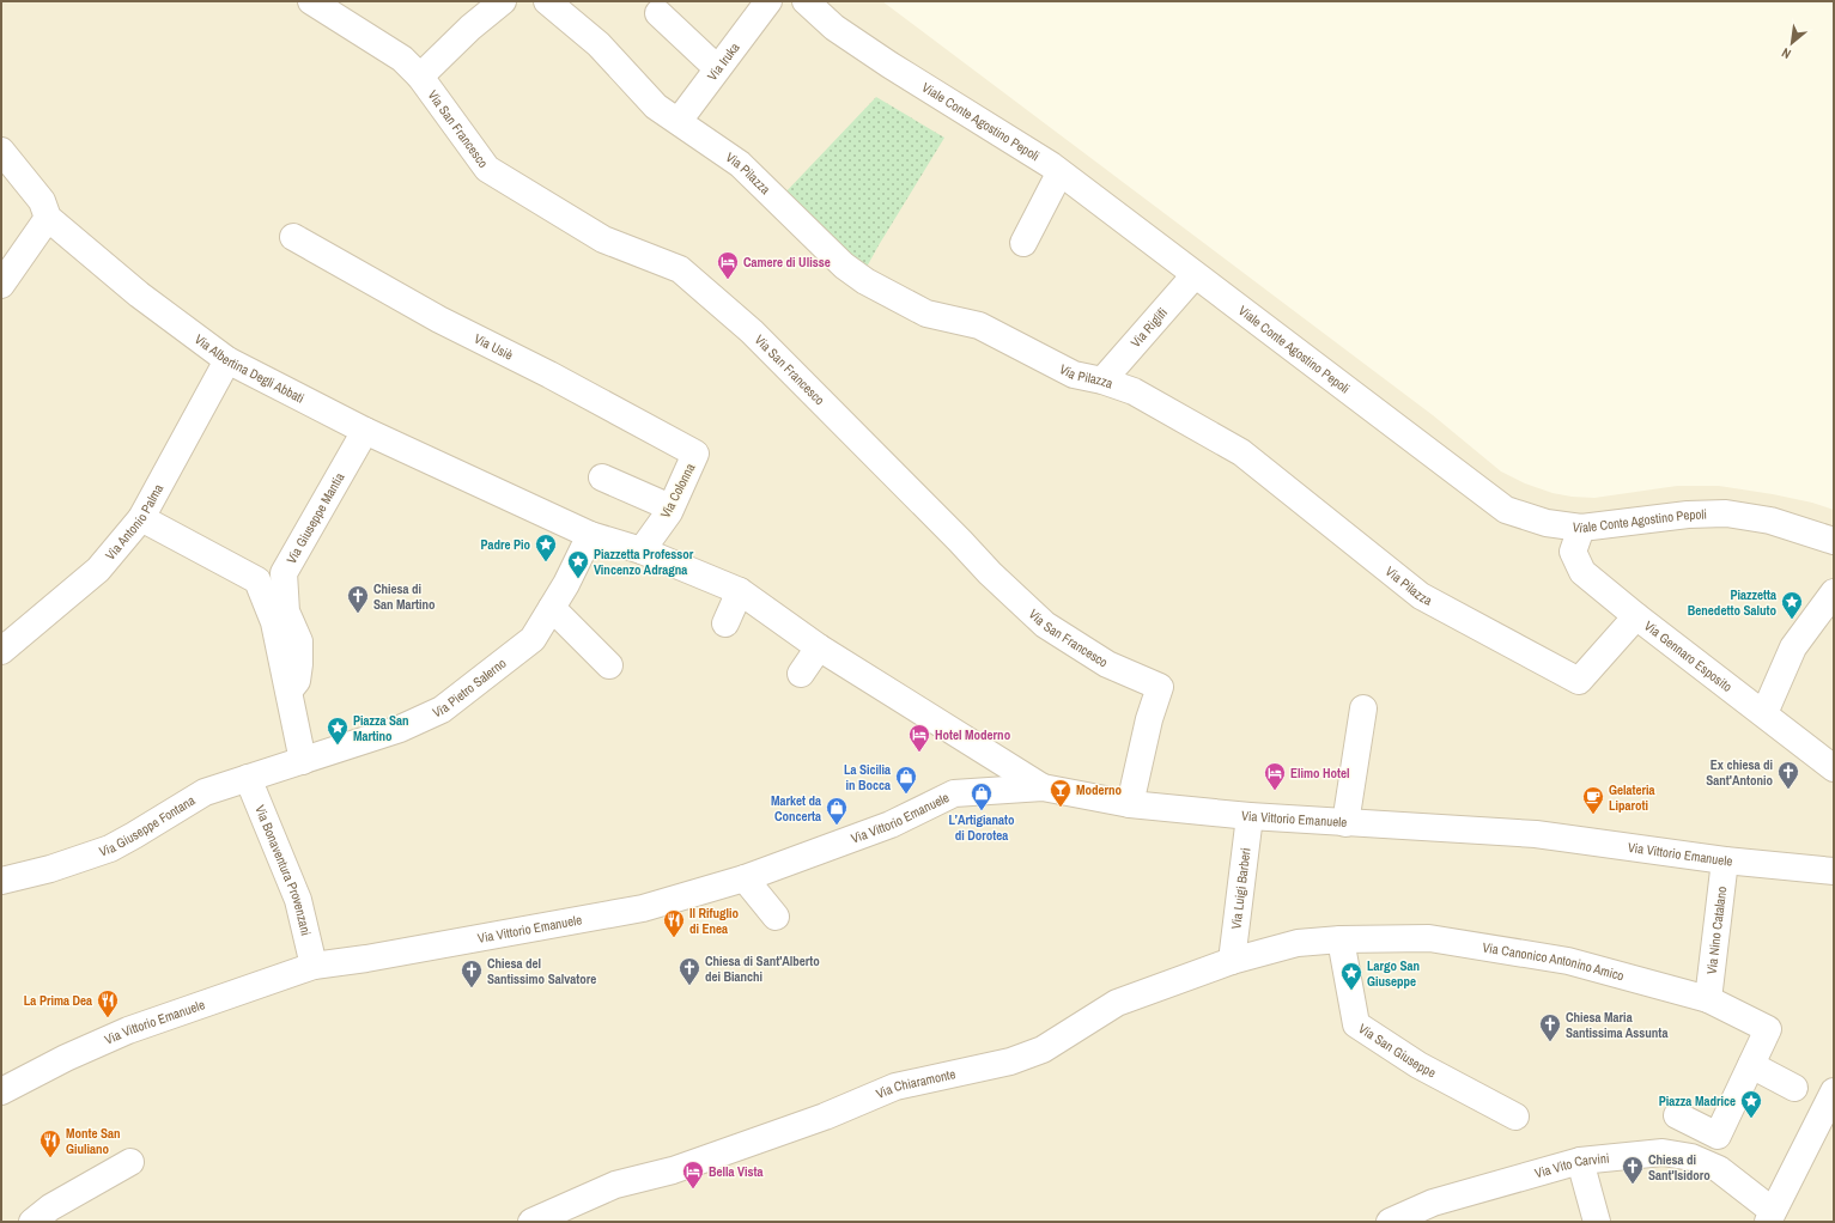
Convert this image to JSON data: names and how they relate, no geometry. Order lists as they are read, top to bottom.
{
  "streets": {
    "street": [
      "Via Iruka",
      "Viale Conte Agostino Pepoli",
      "Via San Francesco",
      "Via Pilazza",
      "Via Riglifi",
      "Via Usiè",
      "Via Albertina Degli Abbati",
      "Via Colonna",
      "Via Giuseppe Mantia",
      "Via Antonio Palma",
      "Via Gennaro Esposito",
      "Via Pietro Salerno",
      "Via Vittorio Emanuele",
      "Via Giuseppe Fontana",
      "Via Bonaventura Provenzani",
      "Via Luigi Barberi",
      "Via Nino Catalano",
      "Via Canonico Antonino Amico",
      "Via San Giuseppe",
      "Via Chiaramonte",
      "Via Vito Carvini"
    ]
  },
  "crossings": [
    ["Via Iruka", "Via Pilazza"],
    ["Viale Conte Agostino Pepoli", "Via Riglifi"],
    ["Viale Conte Agostino Pepoli", "Via Gennaro Esposito"],
    ["Via San Francesco", "Via Vittorio Emanuele"],
    ["Via Pilazza", "Via Riglifi"],
    ["Via Pilazza", "Via Gennaro Esposito"],
    ["Via Usiè", "Via Colonna"],
    ["Via Albertina Degli Abbati", "Via Colonna"],
    ["Via Albertina Degli Abbati", "Via Giuseppe Mantia"],
    ["Via Albertina Degli Abbati", "Via Antonio Palma"],
    ["Via Albertina Degli Abbati", "Via Vittorio Emanuele"],
    ["Via Pietro Salerno", "Via Giuseppe Fontana"],
    ["Via Vittorio Emanuele", "Via Bonaventura Provenzani"],
    ["Via Vittorio Emanuele", "Via Luigi Barberi"],
    ["Via Vittorio Emanuele", "Via Nino Catalano"],
    ["Via Giuseppe Fontana", "Via Bonaventura Provenzani"],
    ["Via Luigi Barberi", "Via Chiaramonte"],
    ["Via Nino Catalano", "Via Canonico Antonino Amico"],
    ["Via Canonico Antonino Amico", "Via San Giuseppe"],
    ["Via Canonico Antonino Amico", "Via Chiaramonte"],
    ["Via San Giuseppe", "Via Chiaramonte"]
  ],
  "places": {
    "hotel": [
      "Camere di Ulisse",
      "Hotel Moderno",
      "Elimo Hotel",
      "Bella Vista"
    ],
    "place": [
      "Padre Pio",
      "Piazzetta Professor Vincenzo Adragna",
      "Piazzetta Benedetto Saluto",
      "Piazza San Martino",
      "Largo San Giuseppe",
      "Piazza Madrice"
    ],
    "church": [
      "Chiesa di San Martino",
      "Ex chiesa di Sant'Antonio",
      "Chiesa di Sant'Alberto dei Bianchi",
      "Chiesa del Santissimo Salvatore",
      "Chiesa Maria Santissima Assunta",
      "Chiesa di Sant'Isidoro"
    ],
    "shop": ["La Sicilia in Bocca", "L’Artigianato di Dorotea", "Market da Concerta"],
    "bar": ["Moderno"],
    "cafe": ["Gelateria Liparoti"],
    "restaurant": ["Il Rifuglio di Enea", "La Prima Dea", "Monte San Giuliano"]
  },
  "north": "bottom left"
}
